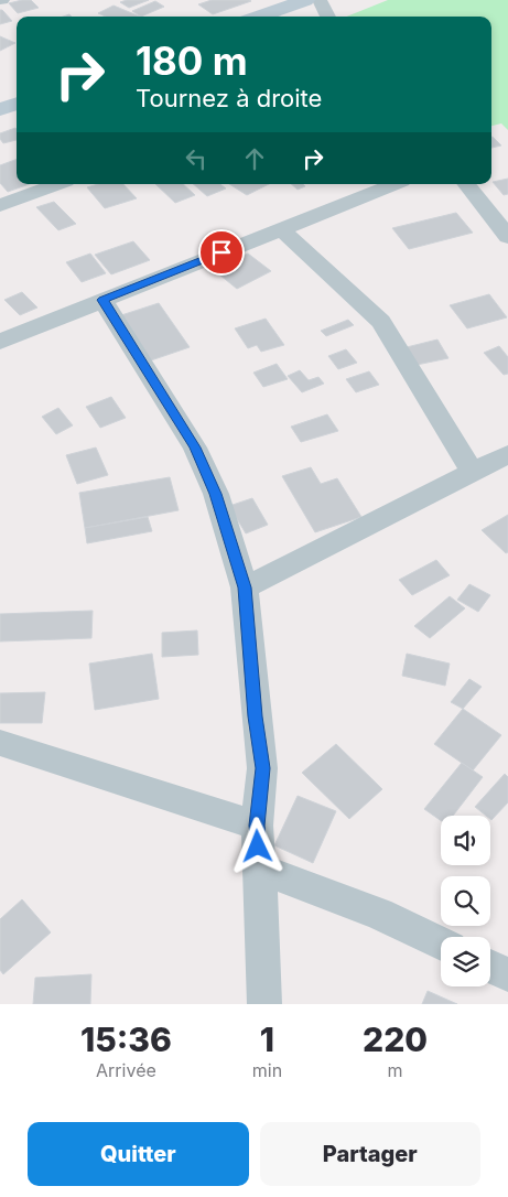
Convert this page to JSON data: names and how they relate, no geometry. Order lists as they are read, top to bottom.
{
  "page": {
    "turn": ["180 m", "Tournez à droite"],
    "eta": [
      "15:36",
      "Arrivée",
      "1",
      "min",
      "220",
      "m"
    ],
    "buttons": ["Quitter", "Partager"]
  }
}
